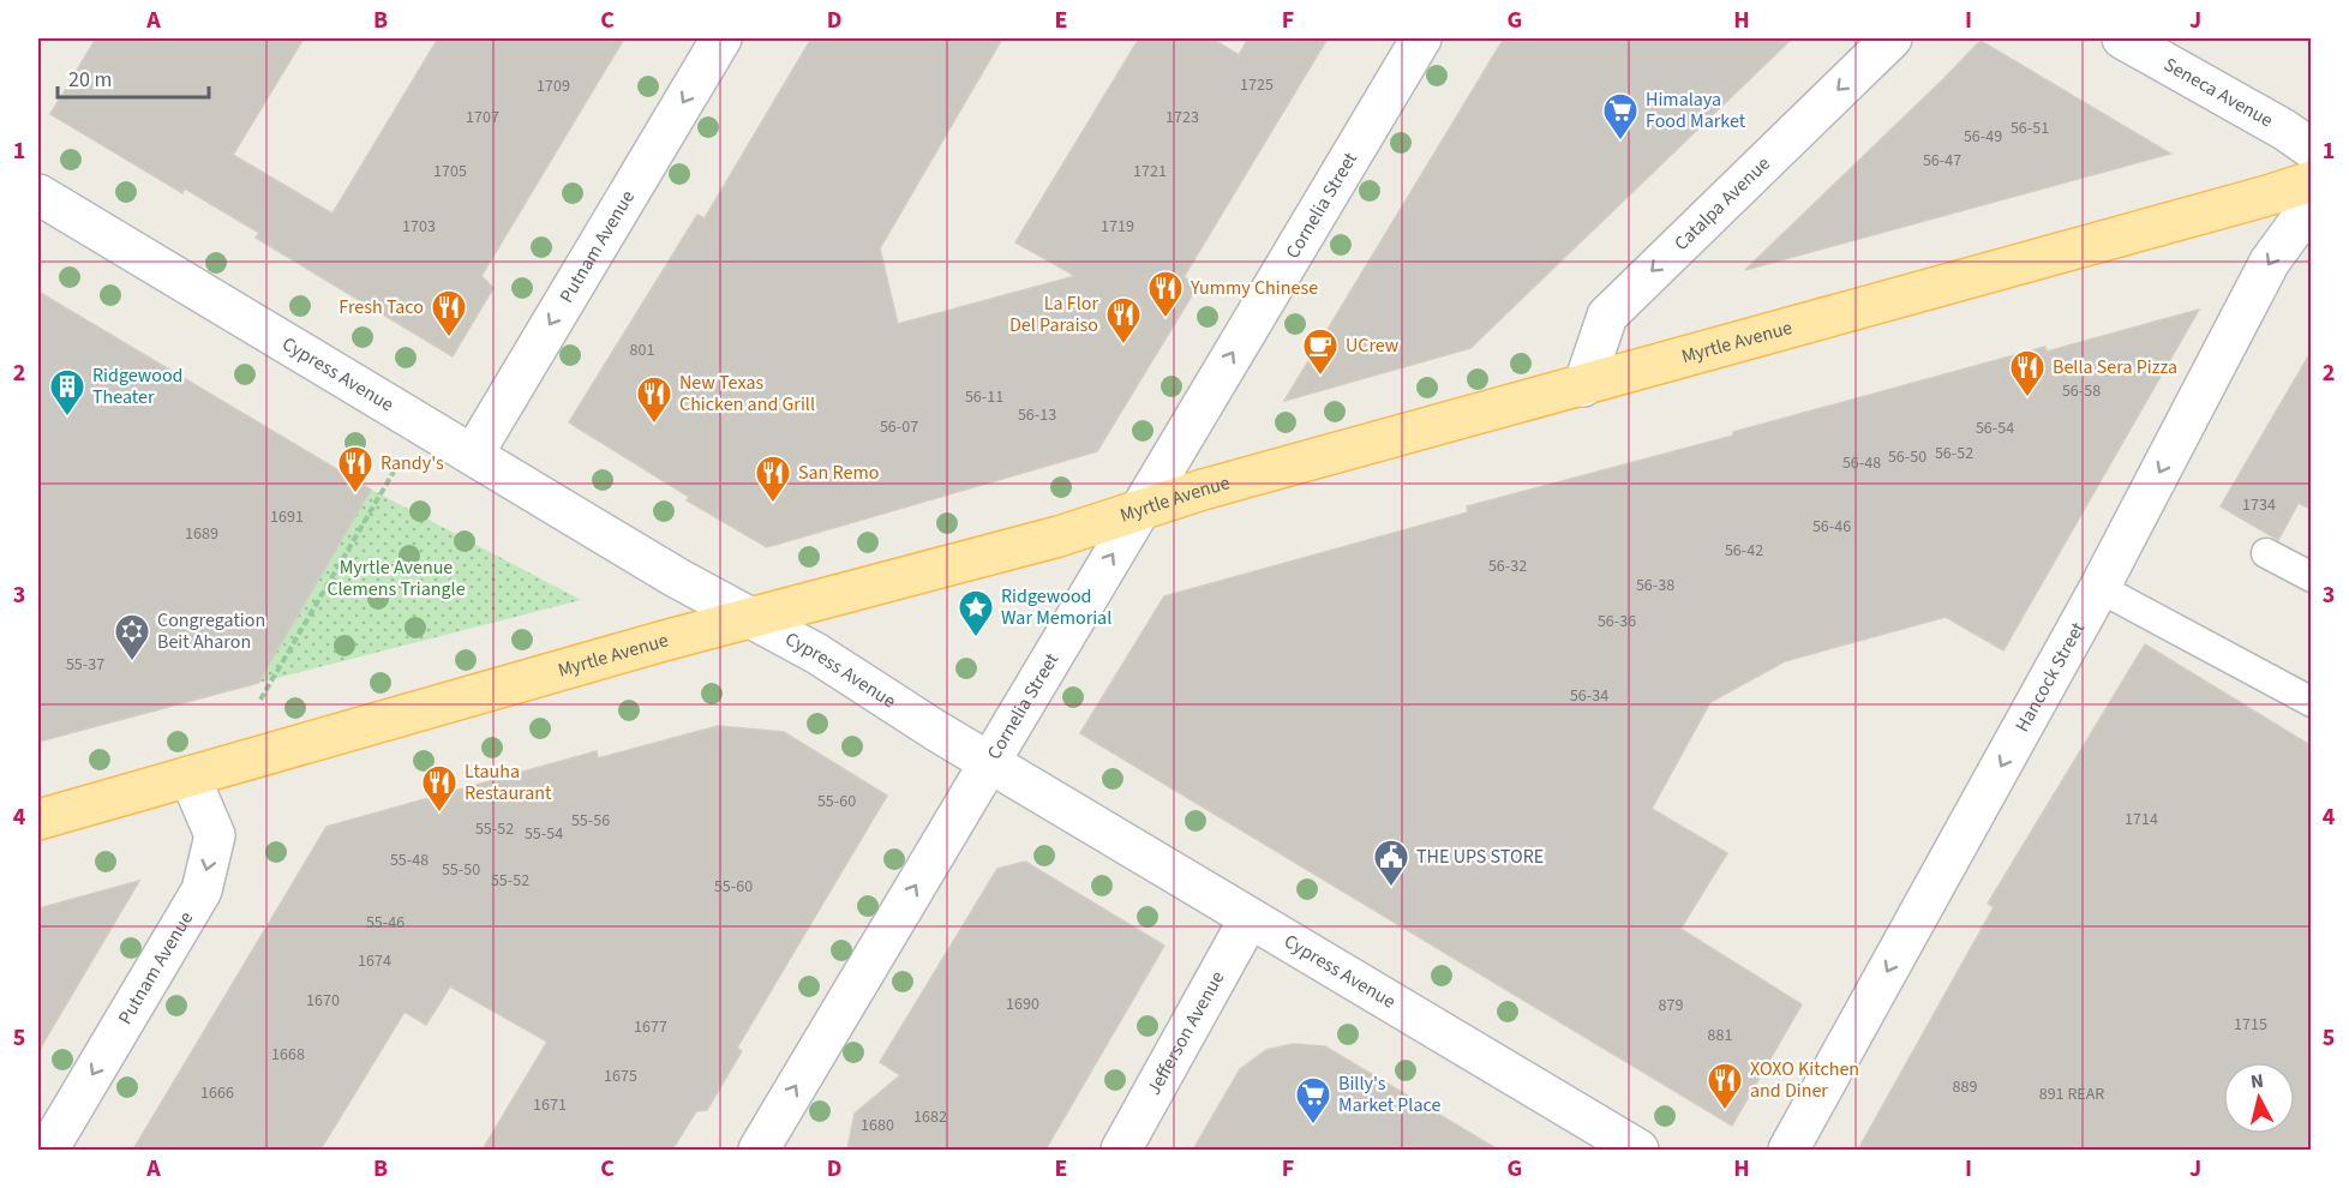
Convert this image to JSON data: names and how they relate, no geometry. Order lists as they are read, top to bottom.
{
  "streets": {
    "main road": ["Myrtle Avenue"],
    "street": [
      "Seneca Avenue",
      "Catalpa Avenue",
      "Cornelia Street",
      "Putnam Avenue",
      "Cypress Avenue",
      "Hancock Street",
      "Jefferson Avenue"
    ]
  },
  "crossings": [
    ["Catalpa Avenue", "Myrtle Avenue"],
    ["Cornelia Street", "Myrtle Avenue"],
    ["Cornelia Street", "Cypress Avenue"],
    ["Putnam Avenue", "Myrtle Avenue"],
    ["Putnam Avenue", "Cypress Avenue"],
    ["Myrtle Avenue", "Cypress Avenue"],
    ["Cypress Avenue", "Jefferson Avenue"]
  ],
  "one_way": [
    "Catalpa Avenue",
    "Cornelia Street",
    "Putnam Avenue",
    "Hancock Street"
  ],
  "parks": ["Myrtle Avenue Clemens Triangle"],
  "places": {
    "supermarket": ["Himalaya Food Market", "Billy's Market Place"],
    "restaurant": [
      "Yummy Chinese",
      "Fresh Taco",
      "La Flor Del Paraiso",
      "Bella Sera Pizza",
      "New Texas Chicken and Grill",
      "Randy's",
      "San Remo",
      "Ltauha Restaurant",
      "XOXO Kitchen and Diner"
    ],
    "cafe": ["UCrew"],
    "building": ["Ridgewood Theater"],
    "place": ["Ridgewood War Memorial"],
    "synagogue": ["Congregation Beit Aharon"],
    "public building": ["THE UPS STORE"]
  },
  "house_numbers": [
    "1725",
    "1709",
    "1707",
    "1723",
    "56-51",
    "56-49",
    "56-47",
    "1705",
    "1721",
    "1703",
    "1719",
    "801",
    "56-58",
    "56-11",
    "56-13",
    "56-07",
    "56-54",
    "56-52",
    "56-50",
    "56-48",
    "1734",
    "1691",
    "56-46",
    "1689",
    "56-42",
    "56-32",
    "56-38",
    "56-36",
    "55-37",
    "56-34",
    "55-60",
    "1714",
    "55-56",
    "55-52",
    "55-54",
    "55-48",
    "55-50",
    "55-52",
    "55-60",
    "55-46",
    "1674",
    "1670",
    "1690",
    "879",
    "1715",
    "1677",
    "881",
    "1668",
    "1675",
    "889",
    "1666",
    "891 REAR",
    "1671",
    "1682",
    "1680"
  ],
  "scale_bar": "20 m",
  "north": "top",
  "grid": {
    "columns": [
      "A",
      "B",
      "C",
      "D",
      "E",
      "F",
      "G",
      "H",
      "I",
      "J"
    ],
    "rows": [
      "1",
      "2",
      "3",
      "4",
      "5"
    ]
  }
}
